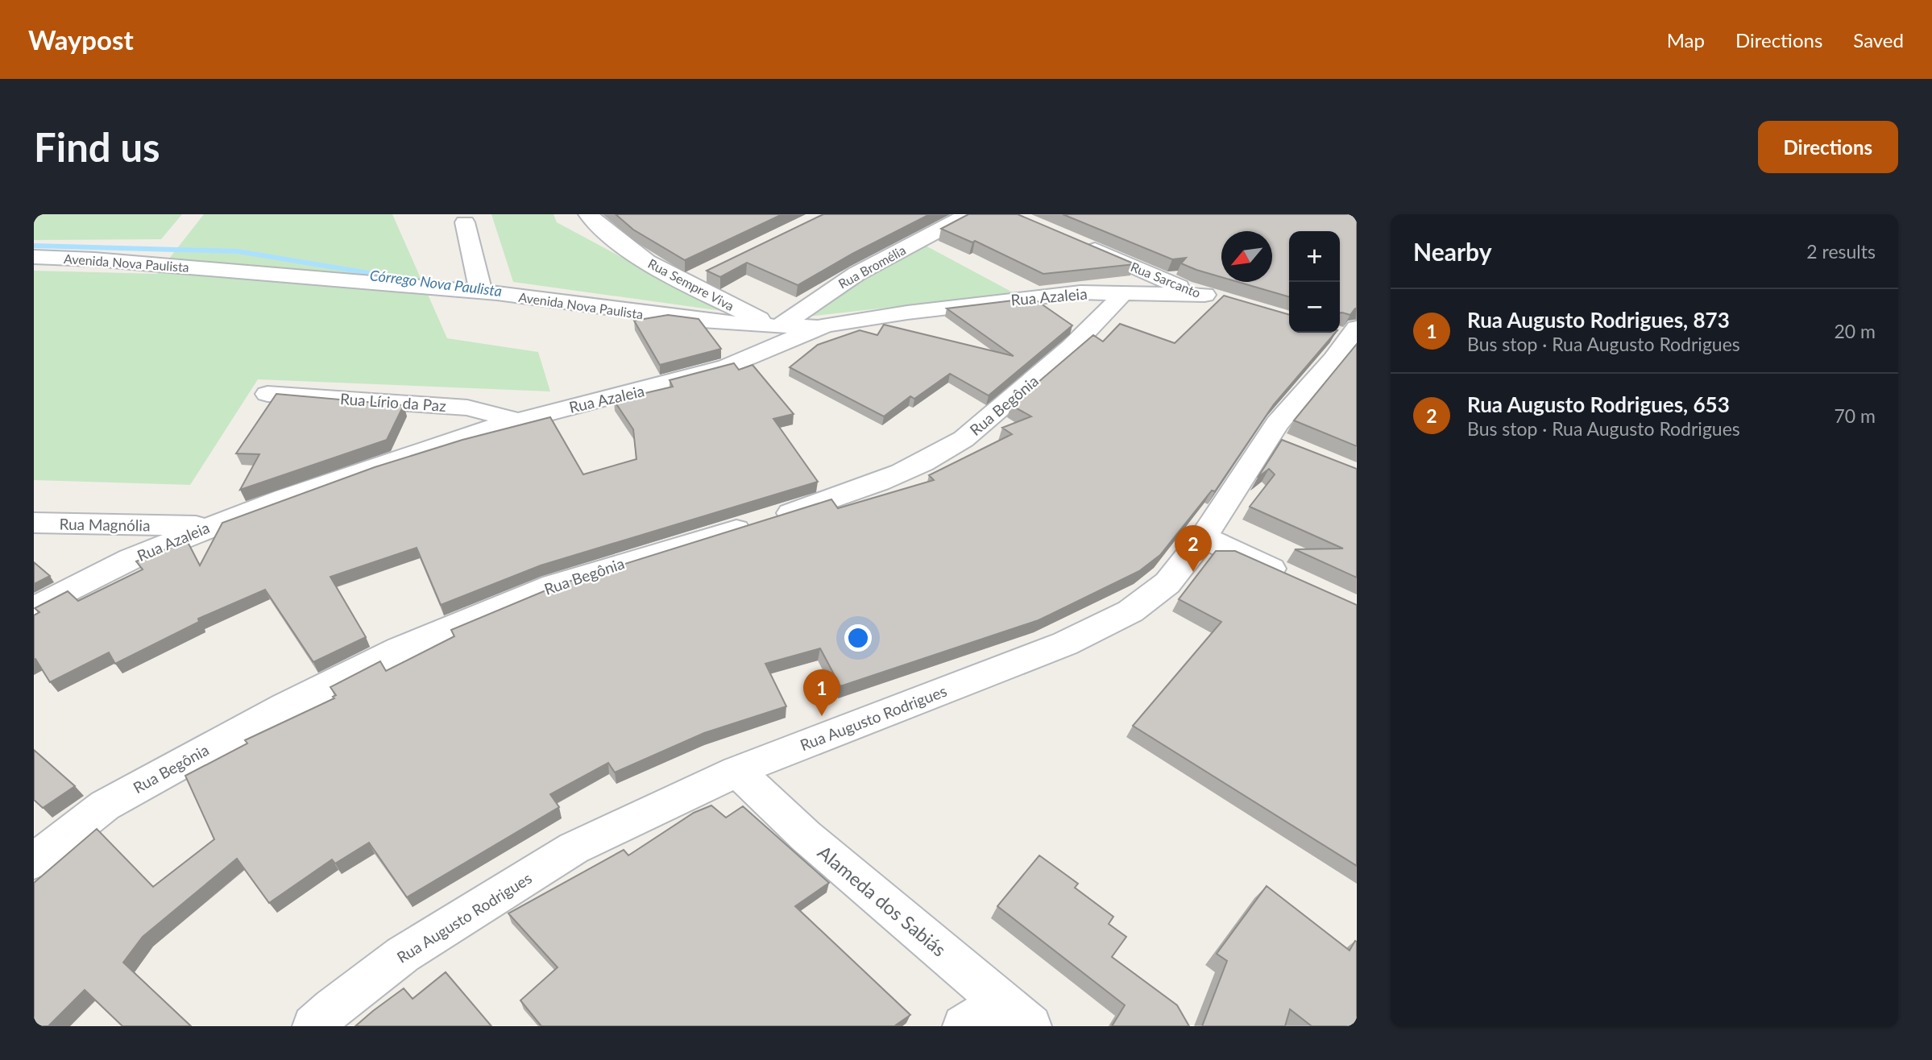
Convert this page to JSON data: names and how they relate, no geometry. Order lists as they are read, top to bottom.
{
  "streets": {
    "street": [
      "Avenida Nova Paulista",
      "Rua Bromélia",
      "Rua Sarcanto",
      "Rua Sempre Viva",
      "Rua Azaleia",
      "Rua Lírio da Paz",
      "Rua Begônia",
      "Rua Magnólia",
      "Rua Augusto Rodrigues",
      "Alameda dos Sabiás"
    ]
  },
  "crossings": [
    ["Avenida Nova Paulista", "Rua Bromélia"],
    ["Avenida Nova Paulista", "Rua Sempre Viva"],
    ["Avenida Nova Paulista", "Rua Azaleia"],
    ["Rua Bromélia", "Rua Sempre Viva"],
    ["Rua Sarcanto", "Rua Azaleia"],
    ["Rua Azaleia", "Rua Lírio da Paz"],
    ["Rua Azaleia", "Rua Begônia"],
    ["Rua Azaleia", "Rua Magnólia"],
    ["Rua Augusto Rodrigues", "Alameda dos Sabiás"]
  ],
  "water": ["Córrego Nova Paulista"],
  "north": "bottom left",
  "page": {
    "header": "Waypost",
    "nav": ["Map", "Directions", "Saved"],
    "buttons": "Directions",
    "title": "Find us",
    "heading": ["Nearby", "2 results"],
    "map_buttons": ["+", "−"],
    "list": [
      {
        "mark": "1",
        "name": "Rua Augusto Rodrigues, 873",
        "note": "Bus stop · Rua Augusto Rodrigues",
        "value": "20 m"
      },
      {
        "mark": "2",
        "name": "Rua Augusto Rodrigues, 653",
        "note": "Bus stop · Rua Augusto Rodrigues",
        "value": "70 m"
      }
    ],
    "pins": ["2", "1"]
  }
}
